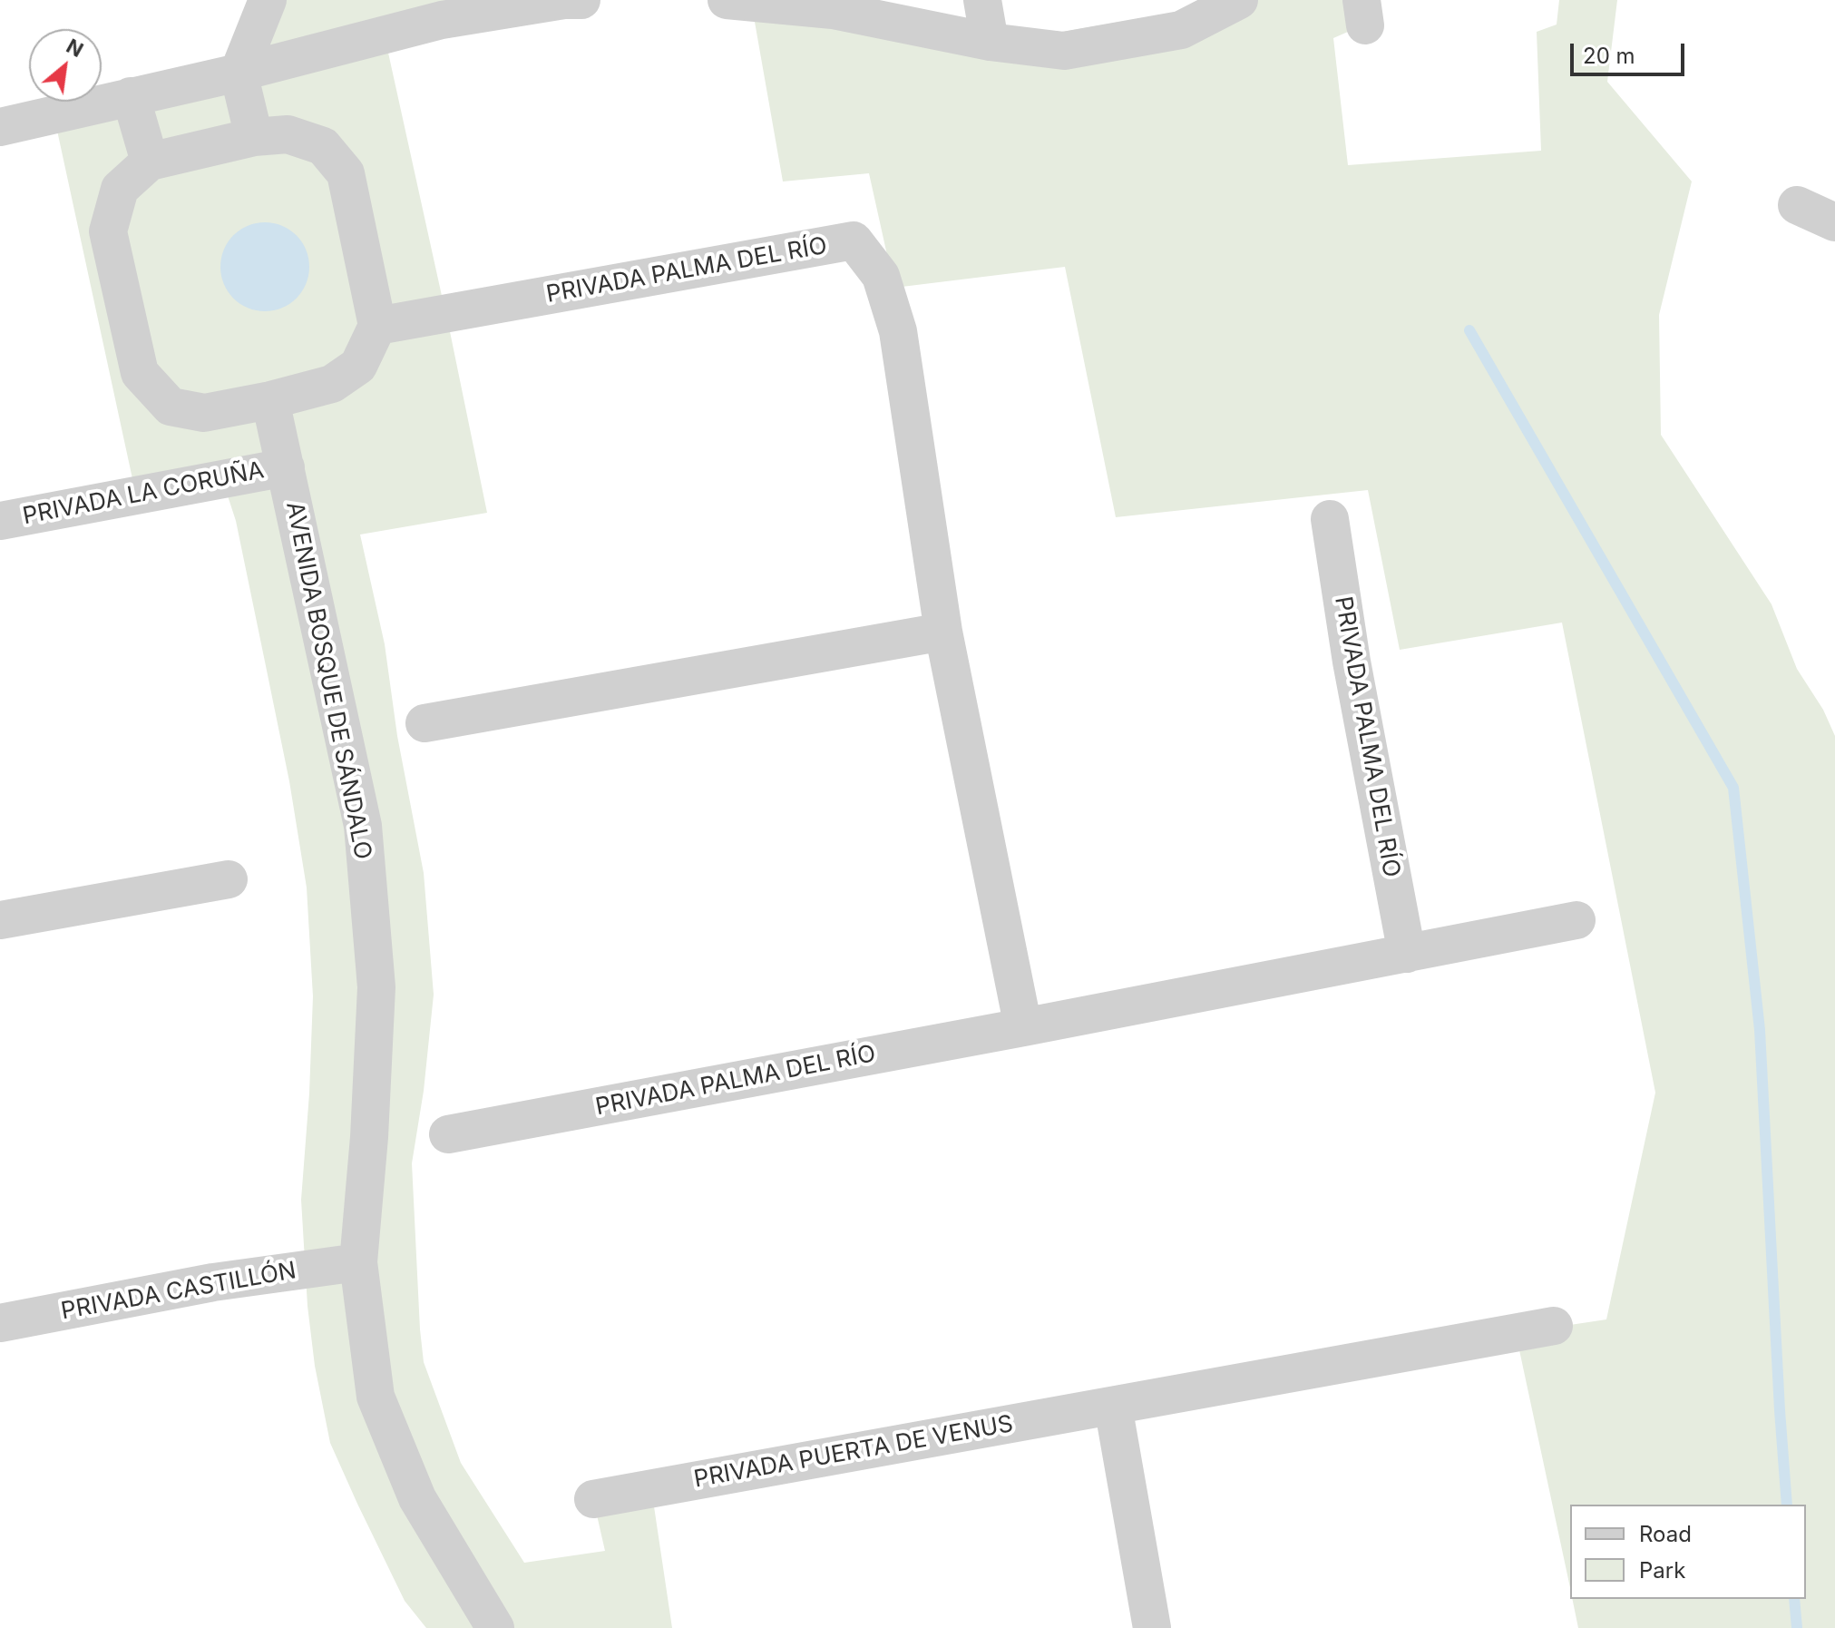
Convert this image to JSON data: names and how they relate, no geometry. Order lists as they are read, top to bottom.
{
  "streets": {
    "street": [
      "PRIVADA PALMA DEL RÍO",
      "PRIVADA LA CORUÑA",
      "AVENIDA BOSQUE DE SÁNDALO",
      "PRIVADA CASTILLÓN",
      "PRIVADA PUERTA DE VENUS"
    ]
  },
  "crossings": [
    ["PRIVADA LA CORUÑA", "AVENIDA BOSQUE DE SÁNDALO"],
    ["AVENIDA BOSQUE DE SÁNDALO", "PRIVADA CASTILLÓN"]
  ],
  "legend": ["Road", "Park"],
  "scale_bar": "20 m",
  "north": "top right"
}
